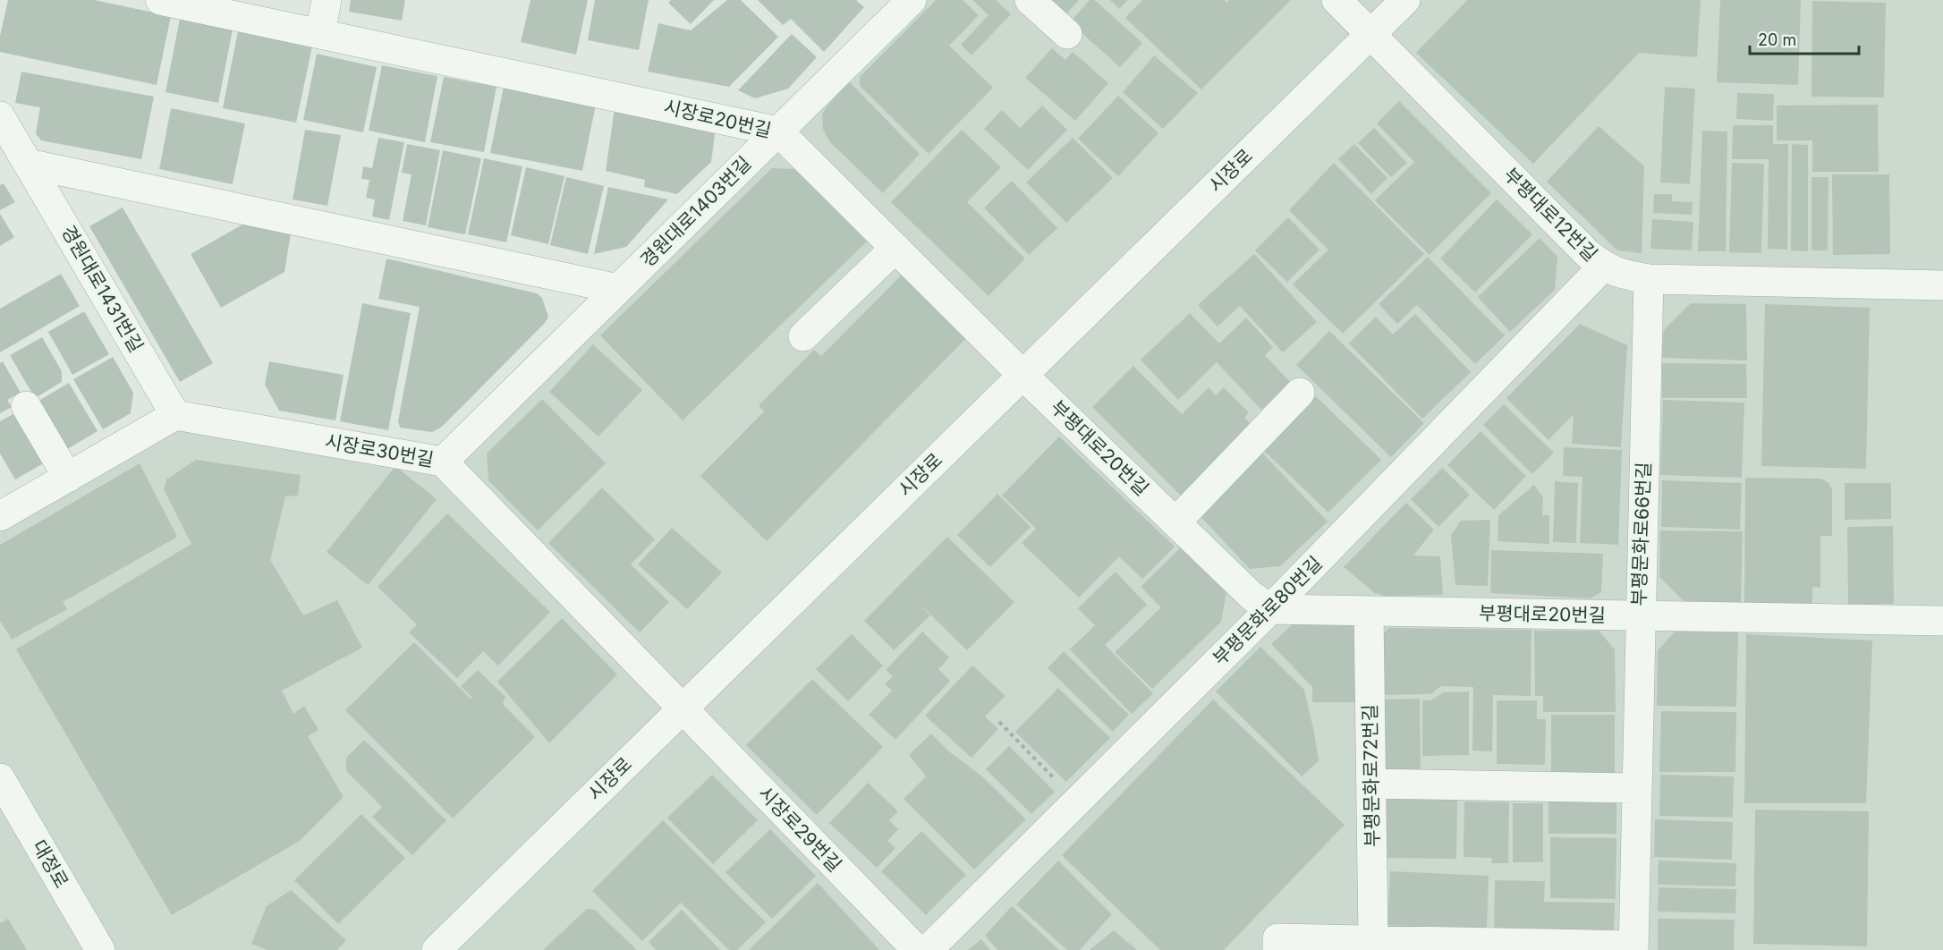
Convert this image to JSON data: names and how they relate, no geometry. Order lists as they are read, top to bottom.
{
  "streets": {
    "street": [
      "시장로20번길",
      "시장로",
      "경원대로1403번길",
      "부평대로12번길",
      "경원대로1431번길",
      "부평대로20번길",
      "시장로30번길",
      "부평문화로66번길",
      "부평문화로80번길",
      "부평문화로72번길",
      "시장로29번길",
      "대정로"
    ]
  },
  "crossings": [
    ["시장로20번길", "시장로"],
    ["시장로20번길", "경원대로1403번길"],
    ["시장로20번길", "부평대로20번길"],
    ["시장로", "부평대로12번길"],
    ["시장로", "부평대로20번길"],
    ["시장로", "시장로30번길"],
    ["시장로", "시장로29번길"],
    ["경원대로1403번길", "시장로30번길"],
    ["부평대로12번길", "부평문화로66번길"],
    ["부평대로12번길", "부평문화로80번길"],
    ["경원대로1431번길", "시장로30번길"],
    ["부평대로20번길", "부평문화로66번길"],
    ["부평대로20번길", "부평문화로80번길"],
    ["부평대로20번길", "부평문화로72번길"],
    ["시장로30번길", "시장로29번길"],
    ["부평문화로66번길", "부평문화로72번길"]
  ],
  "scale_bar": "20 m"
}
